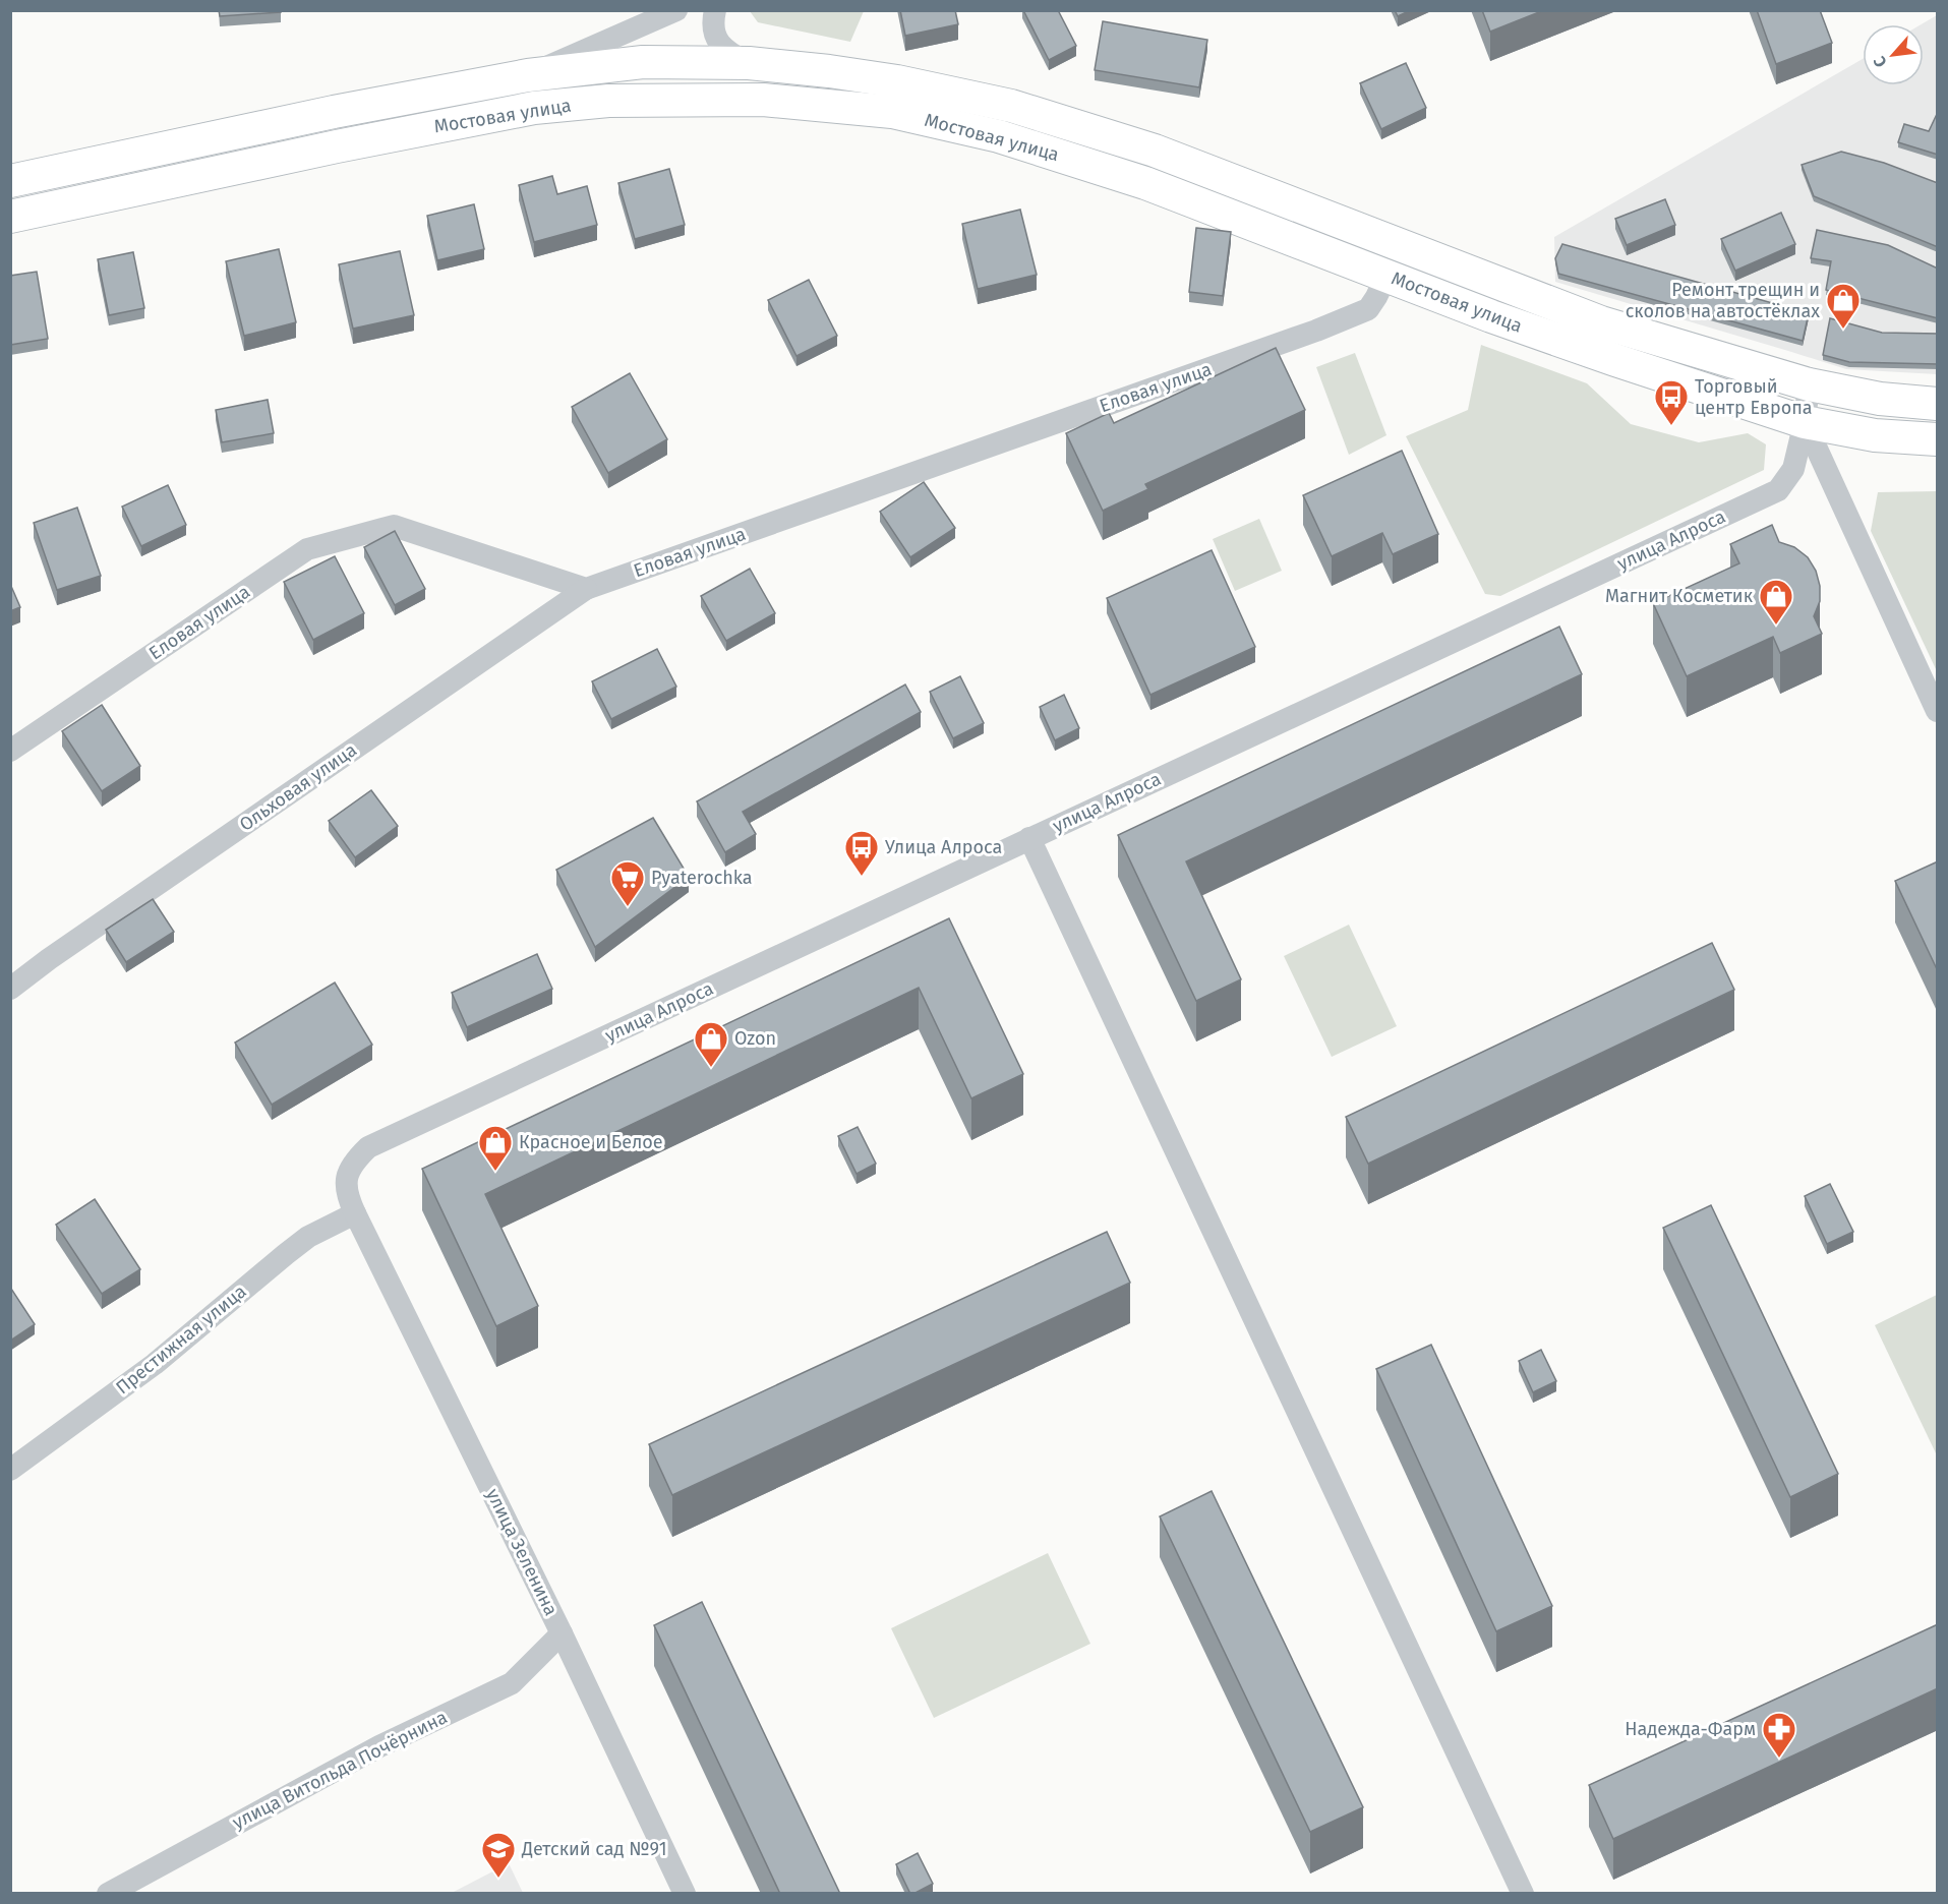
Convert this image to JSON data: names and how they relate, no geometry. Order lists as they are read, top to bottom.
{
  "streets": {
    "main road": ["Мостовая улица"],
    "street": [
      "Еловая улица",
      "улица Алроса",
      "Ольховая улица",
      "Престижная улица",
      "улица Зеленина",
      "улица Витольда Почёрнина"
    ]
  },
  "crossings": [
    ["Мостовая улица", "Еловая улица"],
    ["Мостовая улица", "улица Алроса"],
    ["Еловая улица", "Ольховая улица"],
    ["улица Алроса", "улица Зеленина"],
    ["Престижная улица", "улица Зеленина"],
    ["улица Зеленина", "улица Витольда Почёрнина"]
  ],
  "places": {
    "shop": [
      "Ремонт трещин и сколов на автостёклах",
      "Магнит Косметик",
      "Ozon",
      "Красное и Белое"
    ],
    "bus stop": ["Торговый центр Европа", "Улица Алроса"],
    "supermarket": ["Pyaterochka"],
    "pharmacy": ["Надежда-Фарм"],
    "school or university": ["Детский сад №91"]
  },
  "north": "bottom left"
}
